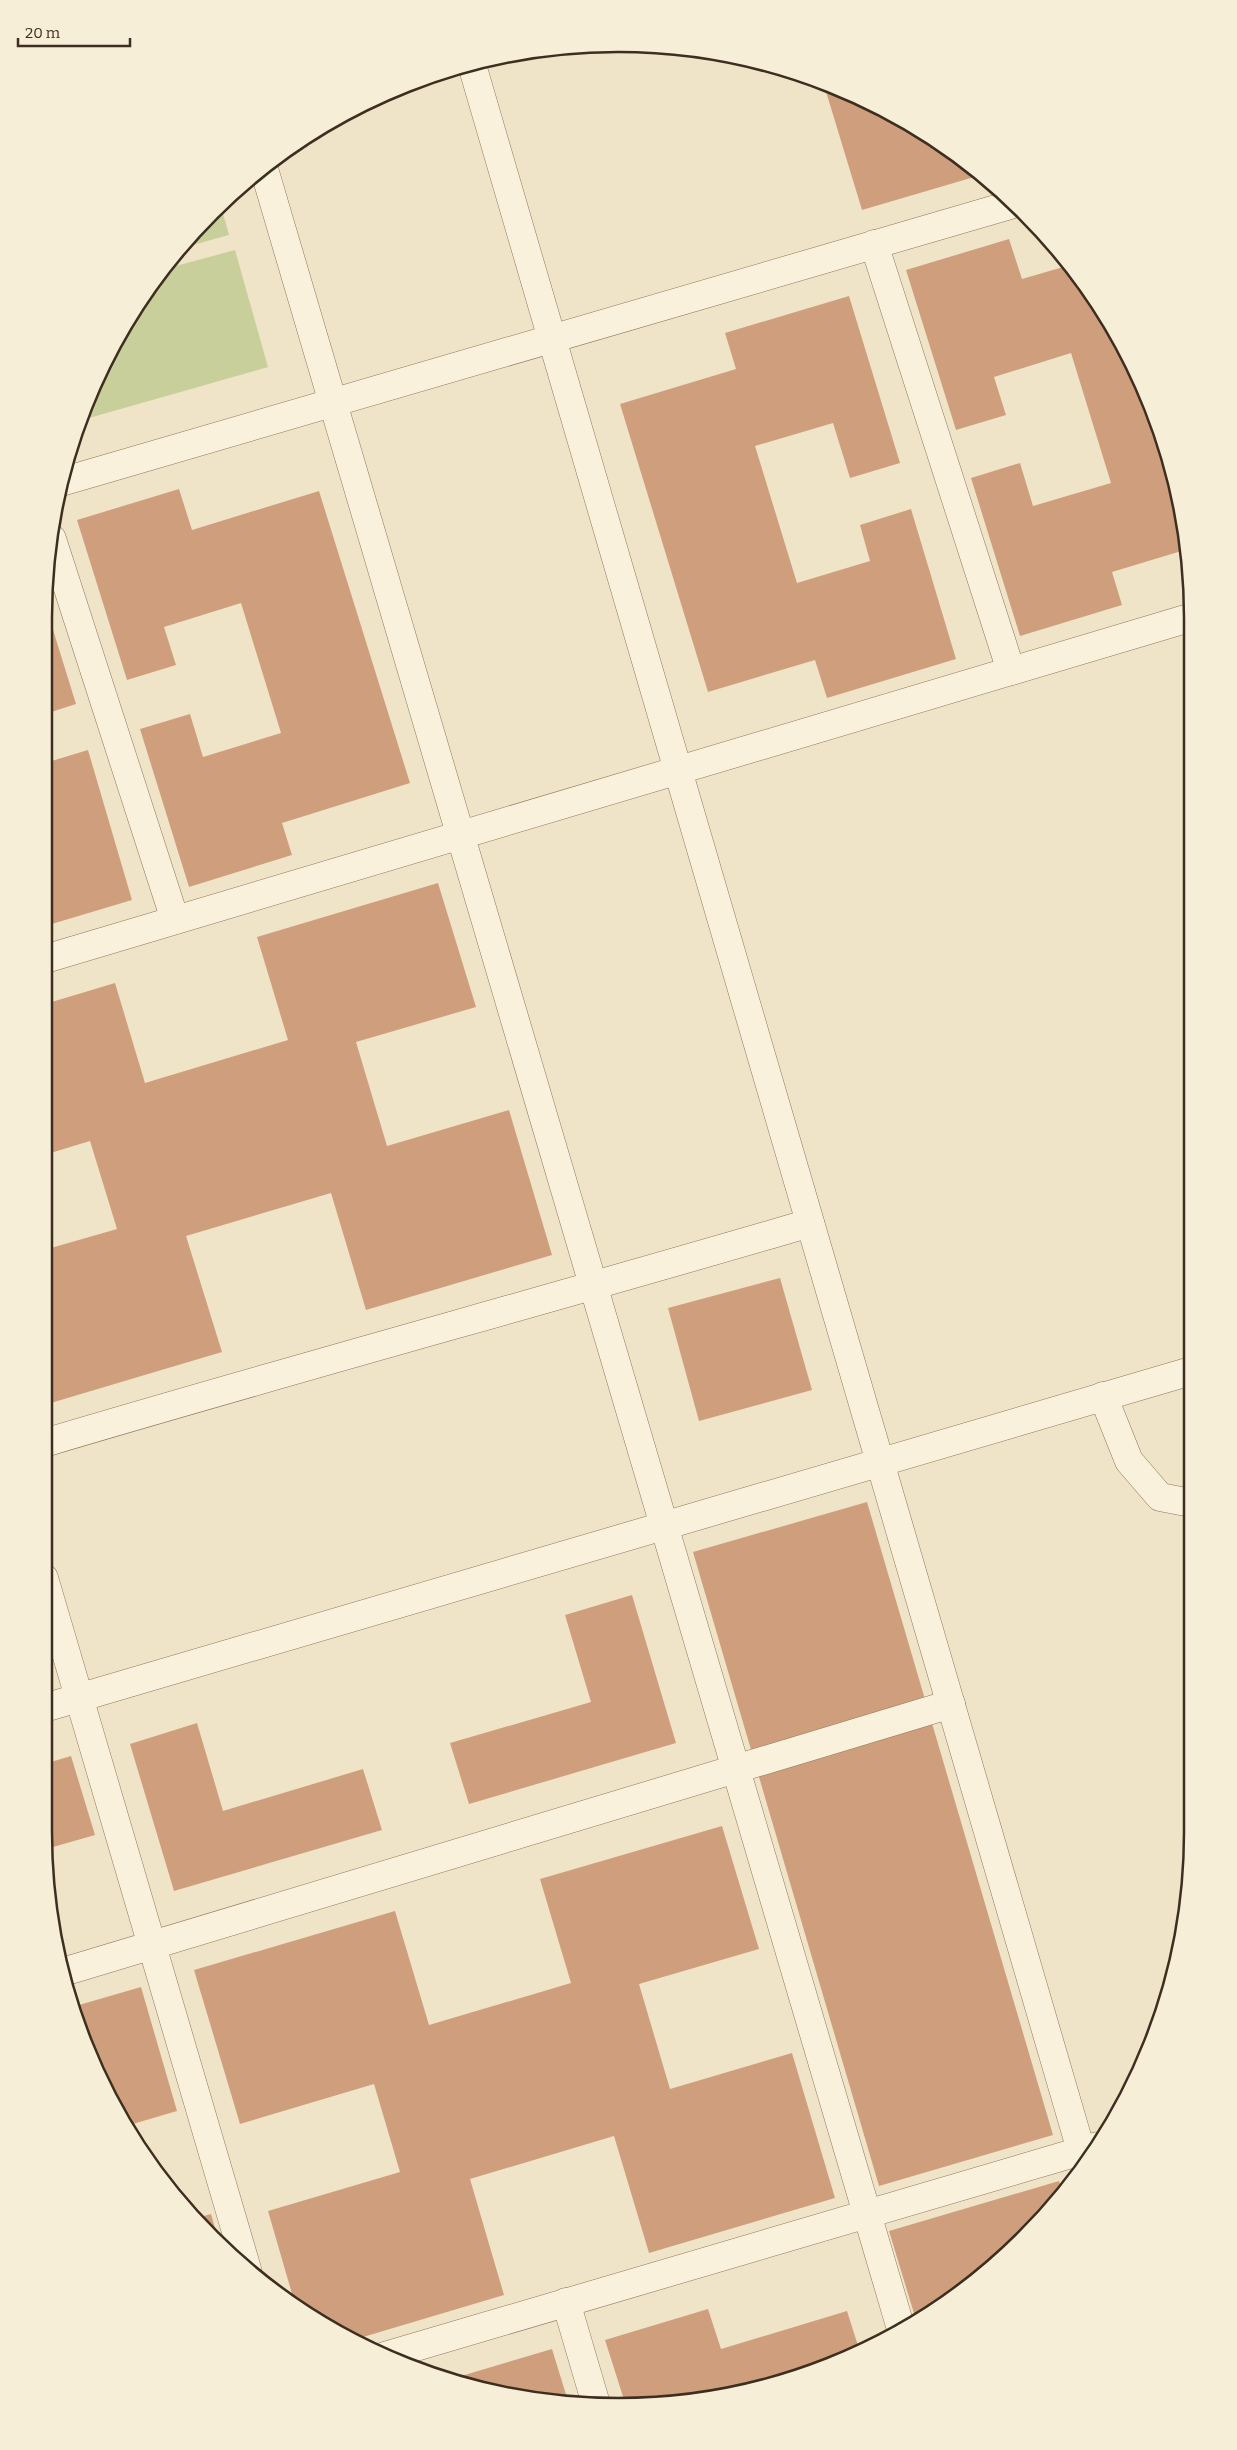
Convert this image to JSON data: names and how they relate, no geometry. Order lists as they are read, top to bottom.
{
  "scale_bar": "20 m"
}
